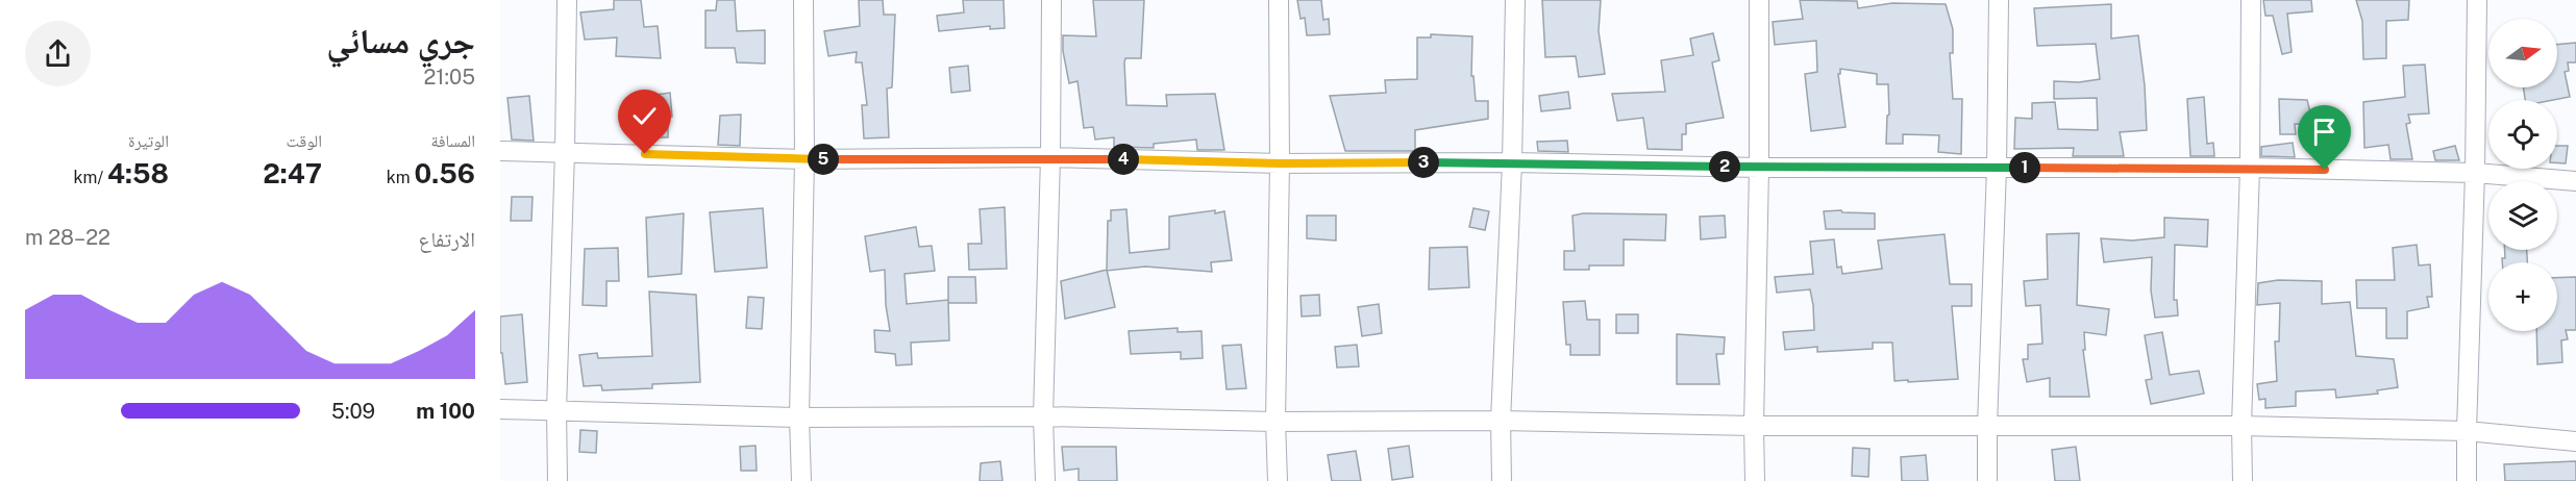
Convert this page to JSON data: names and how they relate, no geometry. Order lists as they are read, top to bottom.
{
  "north": "right",
  "page": {
    "heading": ["جري مسائي", "21:05"],
    "map_buttons": "+",
    "stats": [
      ["المسافة", "0.56 km"],
      ["الوقت", "2:47"],
      ["الوتيرة", "4:58 /km"]
    ],
    "pins": [
      "4",
      "5",
      "3",
      "2",
      "1"
    ],
    "chart": ["الارتفاع", "22–28 m"],
    "list": [
      {
        "name": "100 m",
        "note": "5:09"
      }
    ]
  }
}
